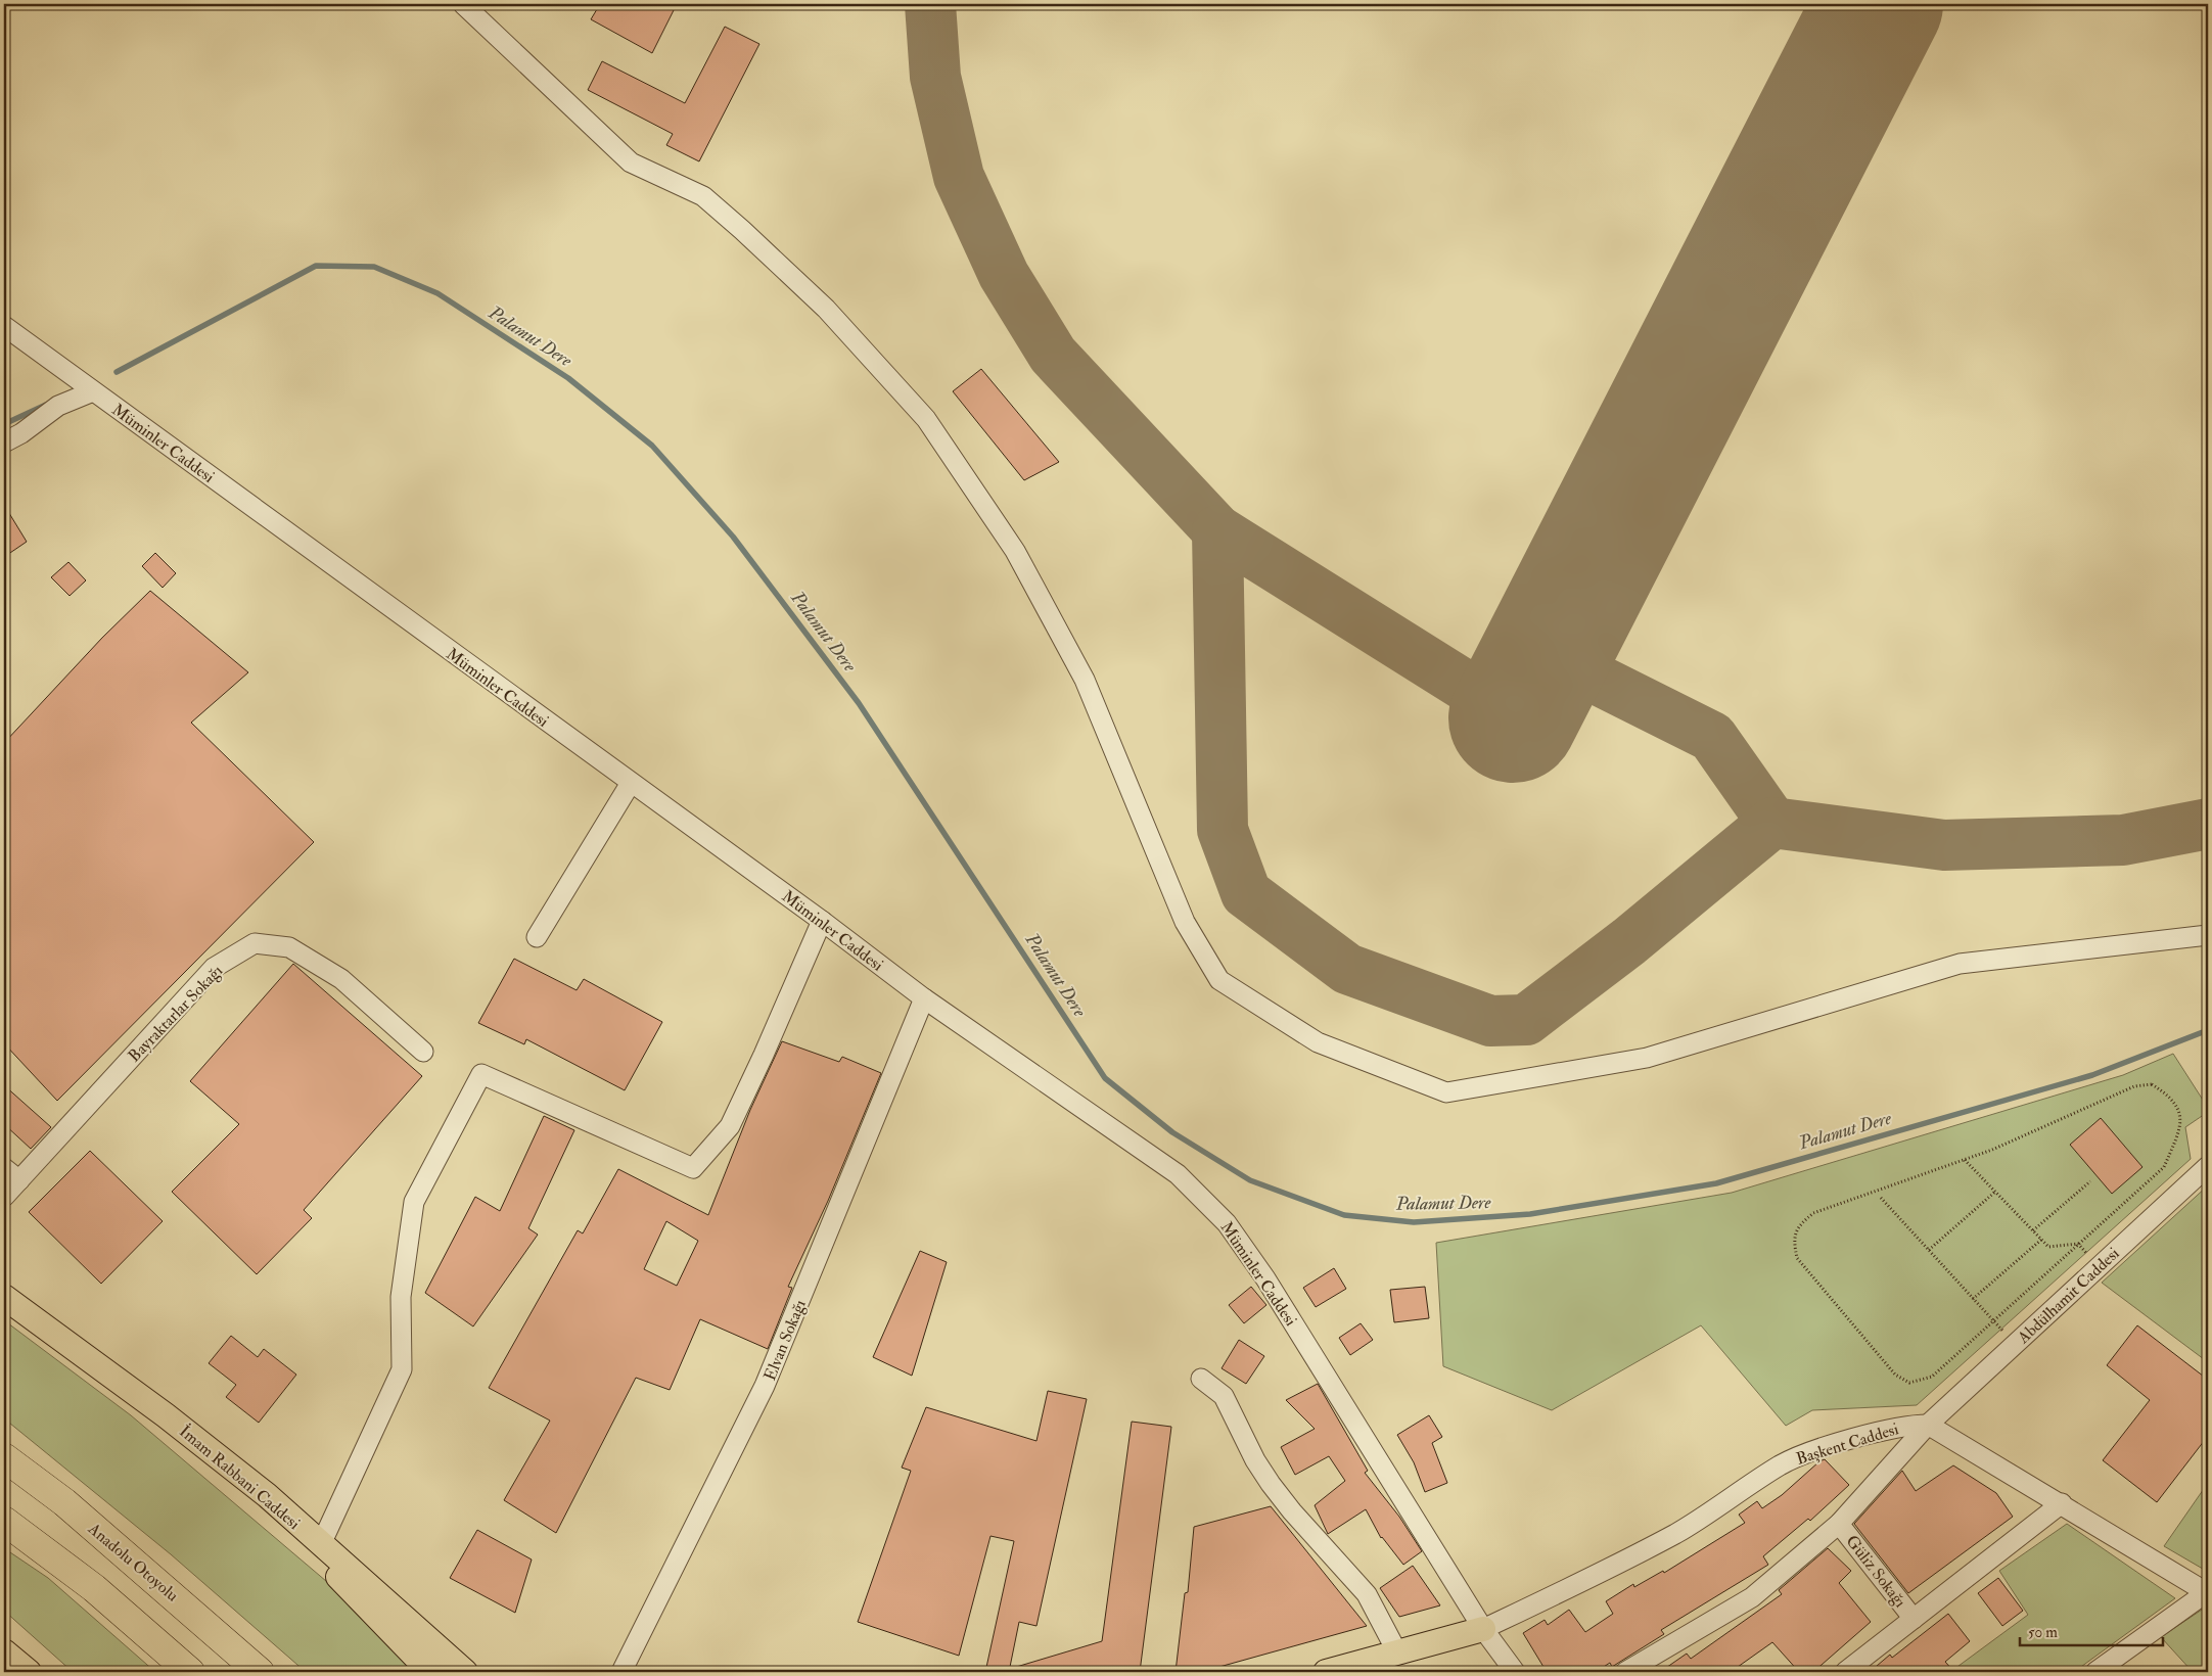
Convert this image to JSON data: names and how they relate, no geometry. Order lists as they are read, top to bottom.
{
  "streets": {
    "highway": ["Anadolu Otoyolu"],
    "main road": ["İmam Rabbani Caddesi"],
    "street": [
      "Müminler Caddesi",
      "Bayraktarlar Sokağı",
      "Abdülhamit Caddesi",
      "Elvan Sokağı",
      "Başkent Caddesi",
      "Güliz Sokağı"
    ]
  },
  "crossings": [
    ["Müminler Caddesi", "Elvan Sokağı"],
    ["Müminler Caddesi", "Başkent Caddesi"],
    ["Abdülhamit Caddesi", "Başkent Caddesi"],
    ["Abdülhamit Caddesi", "Güliz Sokağı"]
  ],
  "water": ["Palamut Dere"],
  "scale_bar": "50 m"
}
